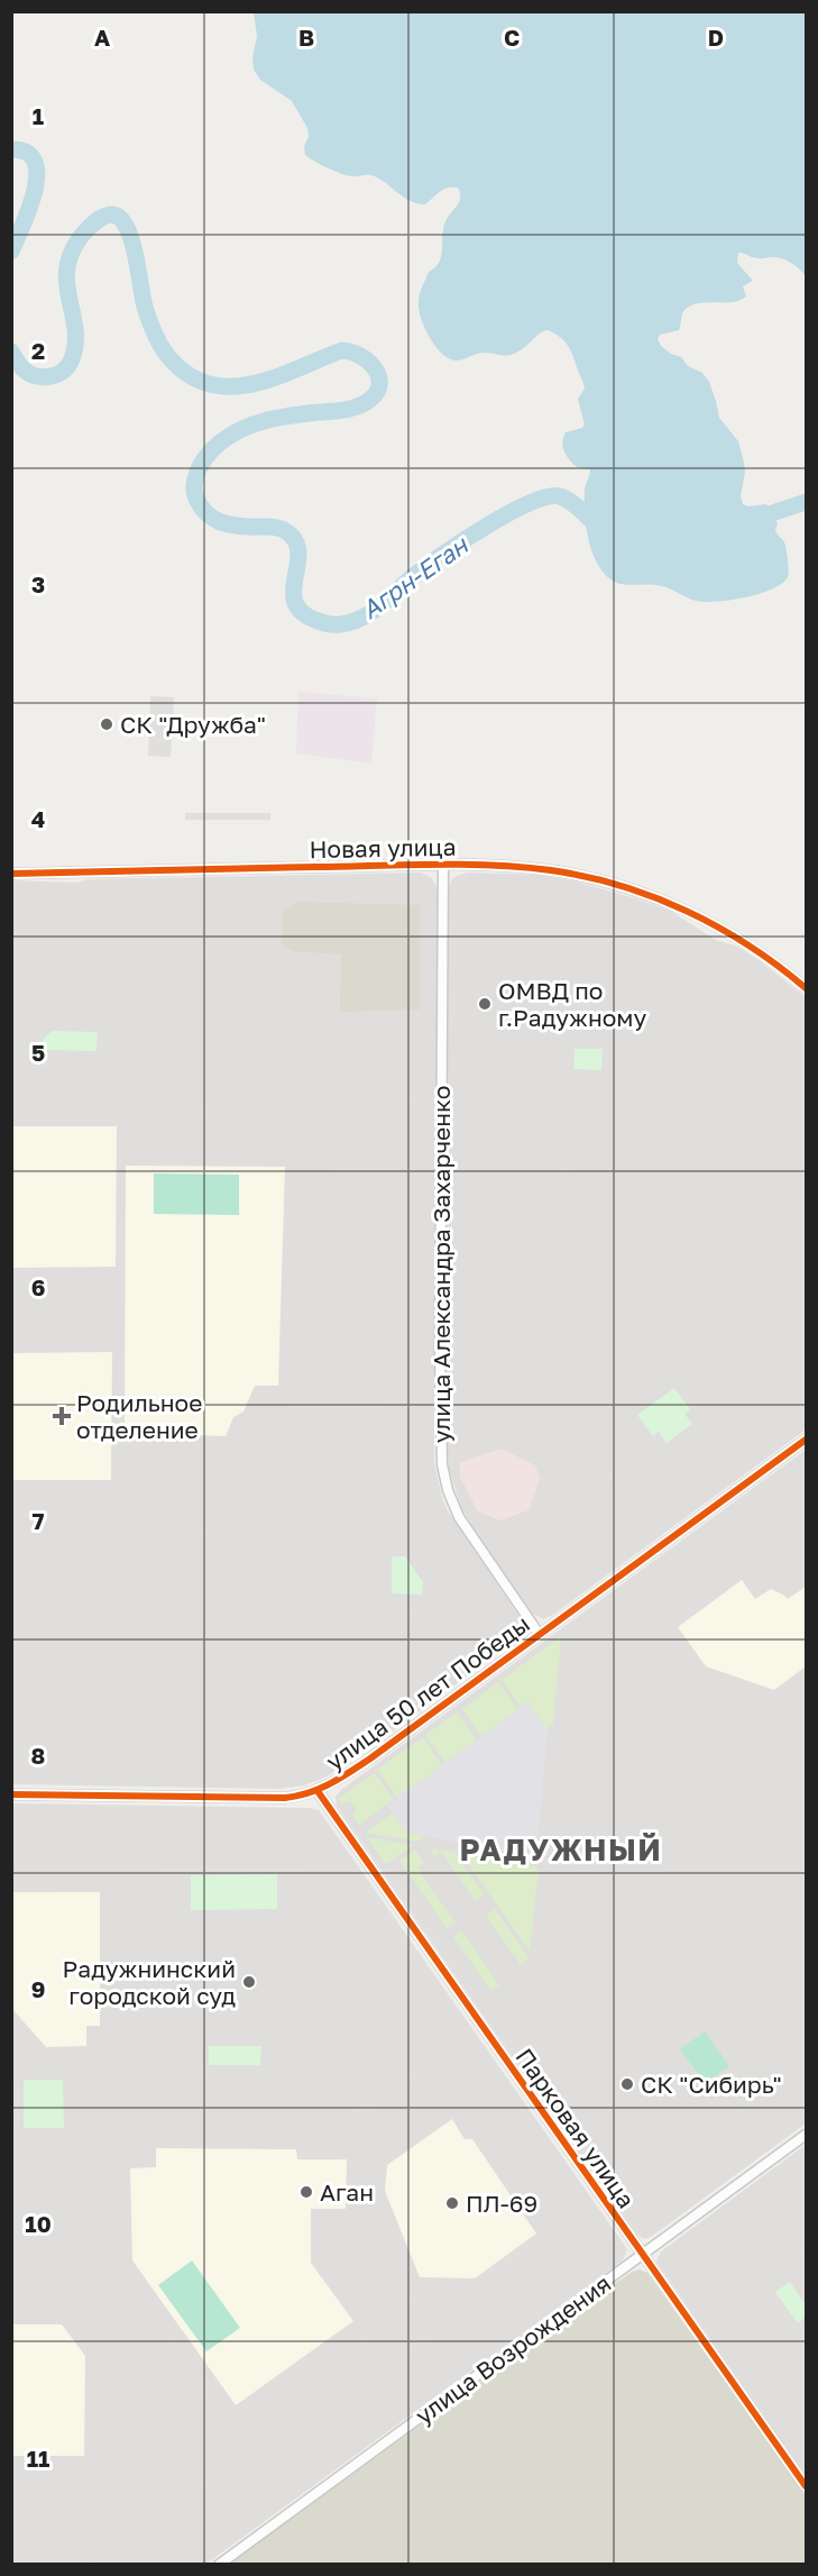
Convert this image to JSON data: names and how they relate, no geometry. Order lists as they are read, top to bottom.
{
  "streets": {
    "street": [
      "Новая улица",
      "улица Александра Захарченко",
      "улица 50 лет Победы",
      "Парковая улица",
      "улица Возрождения"
    ]
  },
  "crossings": [
    ["Новая улица", "улица Александра Захарченко"],
    ["улица Александра Захарченко", "улица 50 лет Победы"],
    ["улица 50 лет Победы", "Парковая улица"],
    ["Парковая улица", "улица Возрождения"]
  ],
  "districts": ["РАДУЖНЫЙ"],
  "water": ["Агрн-Еган"],
  "places": {
    "other": [
      "СК \"Дружба\"",
      "ОМВД по г.Радужному",
      "Радужнинский городской суд",
      "СК \"Сибирь\"",
      "Аган",
      "ПЛ-69"
    ],
    "health": ["Родильное отделение"]
  },
  "grid": {
    "columns": [
      "A",
      "B",
      "C",
      "D"
    ],
    "rows": [
      "1",
      "2",
      "3",
      "4",
      "5",
      "6",
      "7",
      "8",
      "9",
      "10",
      "11"
    ]
  }
}
